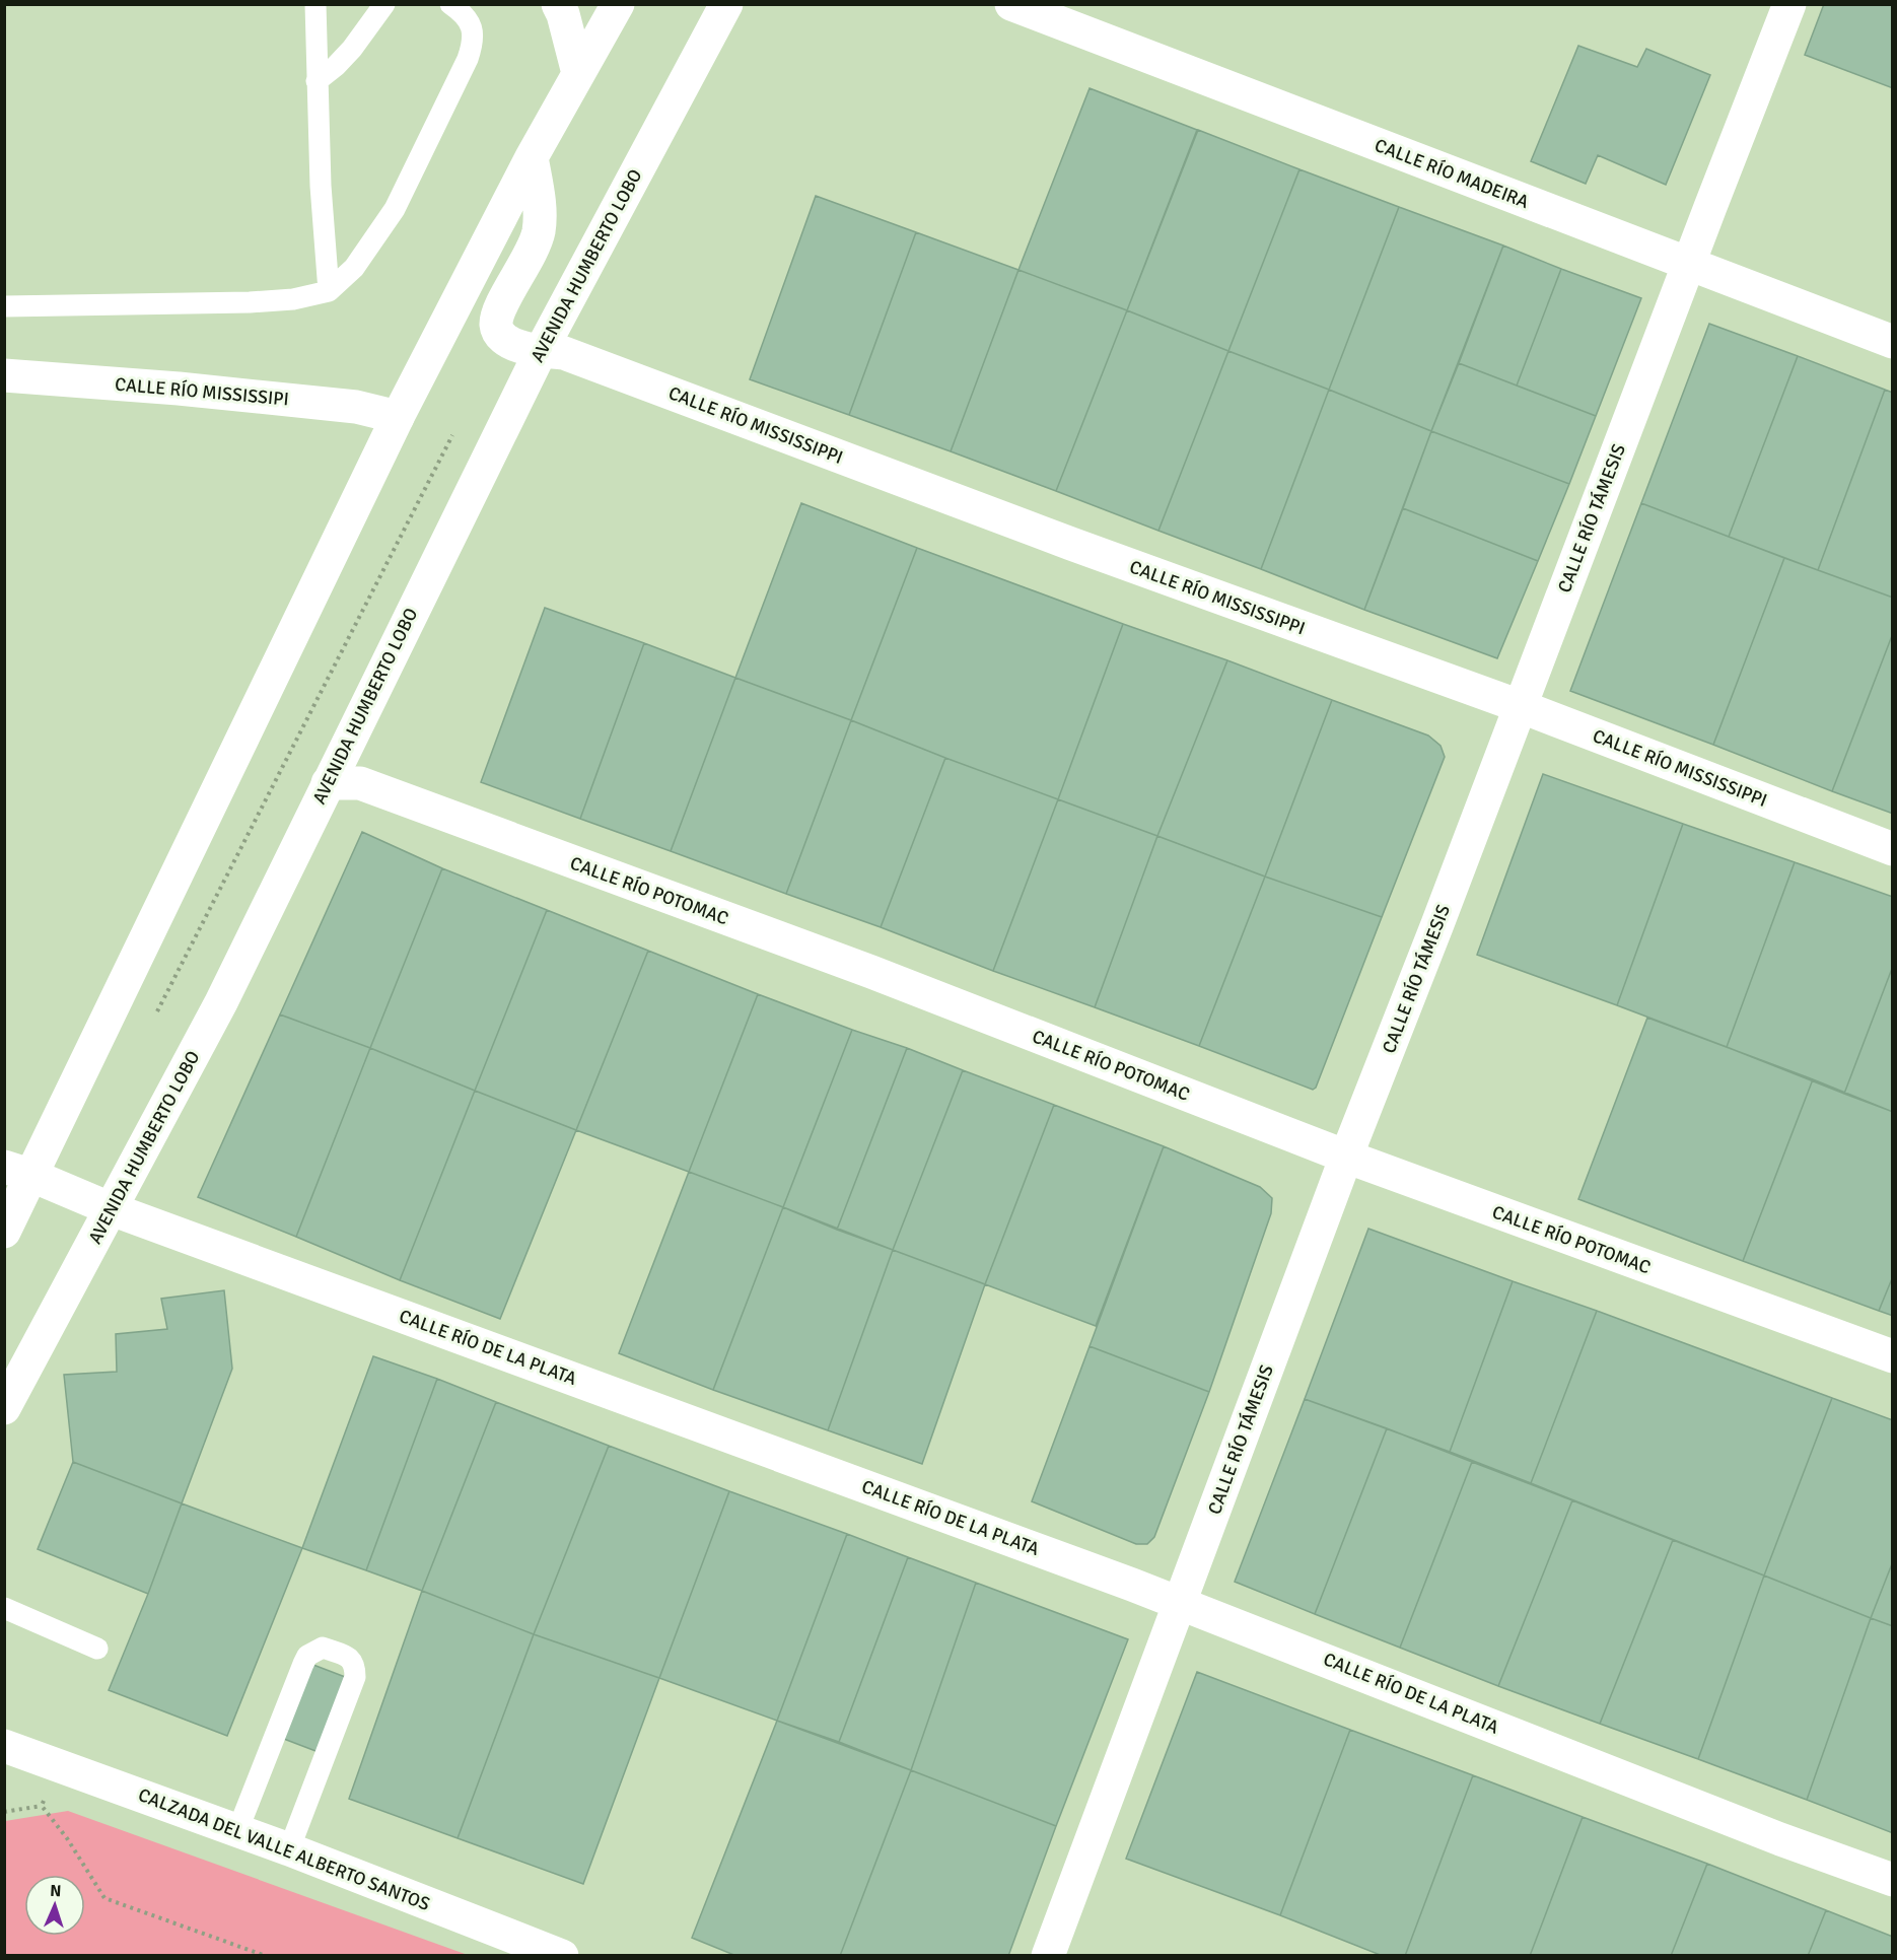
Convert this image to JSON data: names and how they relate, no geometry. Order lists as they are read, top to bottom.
{
  "streets": {
    "street": [
      "CALLE RÍO MADEIRA",
      "AVENIDA HUMBERTO LOBO",
      "CALLE RÍO MISSISSIPI",
      "CALLE RÍO MISSISSIPPI",
      "CALLE RÍO TÁMESIS",
      "CALLE RÍO POTOMAC",
      "CALLE RÍO DE LA PLATA",
      "CALZADA DEL VALLE ALBERTO SANTOS"
    ]
  },
  "crossings": [
    ["CALLE RÍO MADEIRA", "CALLE RÍO TÁMESIS"],
    ["AVENIDA HUMBERTO LOBO", "CALLE RÍO MISSISSIPPI"],
    ["AVENIDA HUMBERTO LOBO", "CALLE RÍO POTOMAC"],
    ["AVENIDA HUMBERTO LOBO", "CALLE RÍO DE LA PLATA"],
    ["CALLE RÍO MISSISSIPPI", "CALLE RÍO TÁMESIS"],
    ["CALLE RÍO TÁMESIS", "CALLE RÍO POTOMAC"],
    ["CALLE RÍO TÁMESIS", "CALLE RÍO DE LA PLATA"]
  ],
  "north": "top"
}
